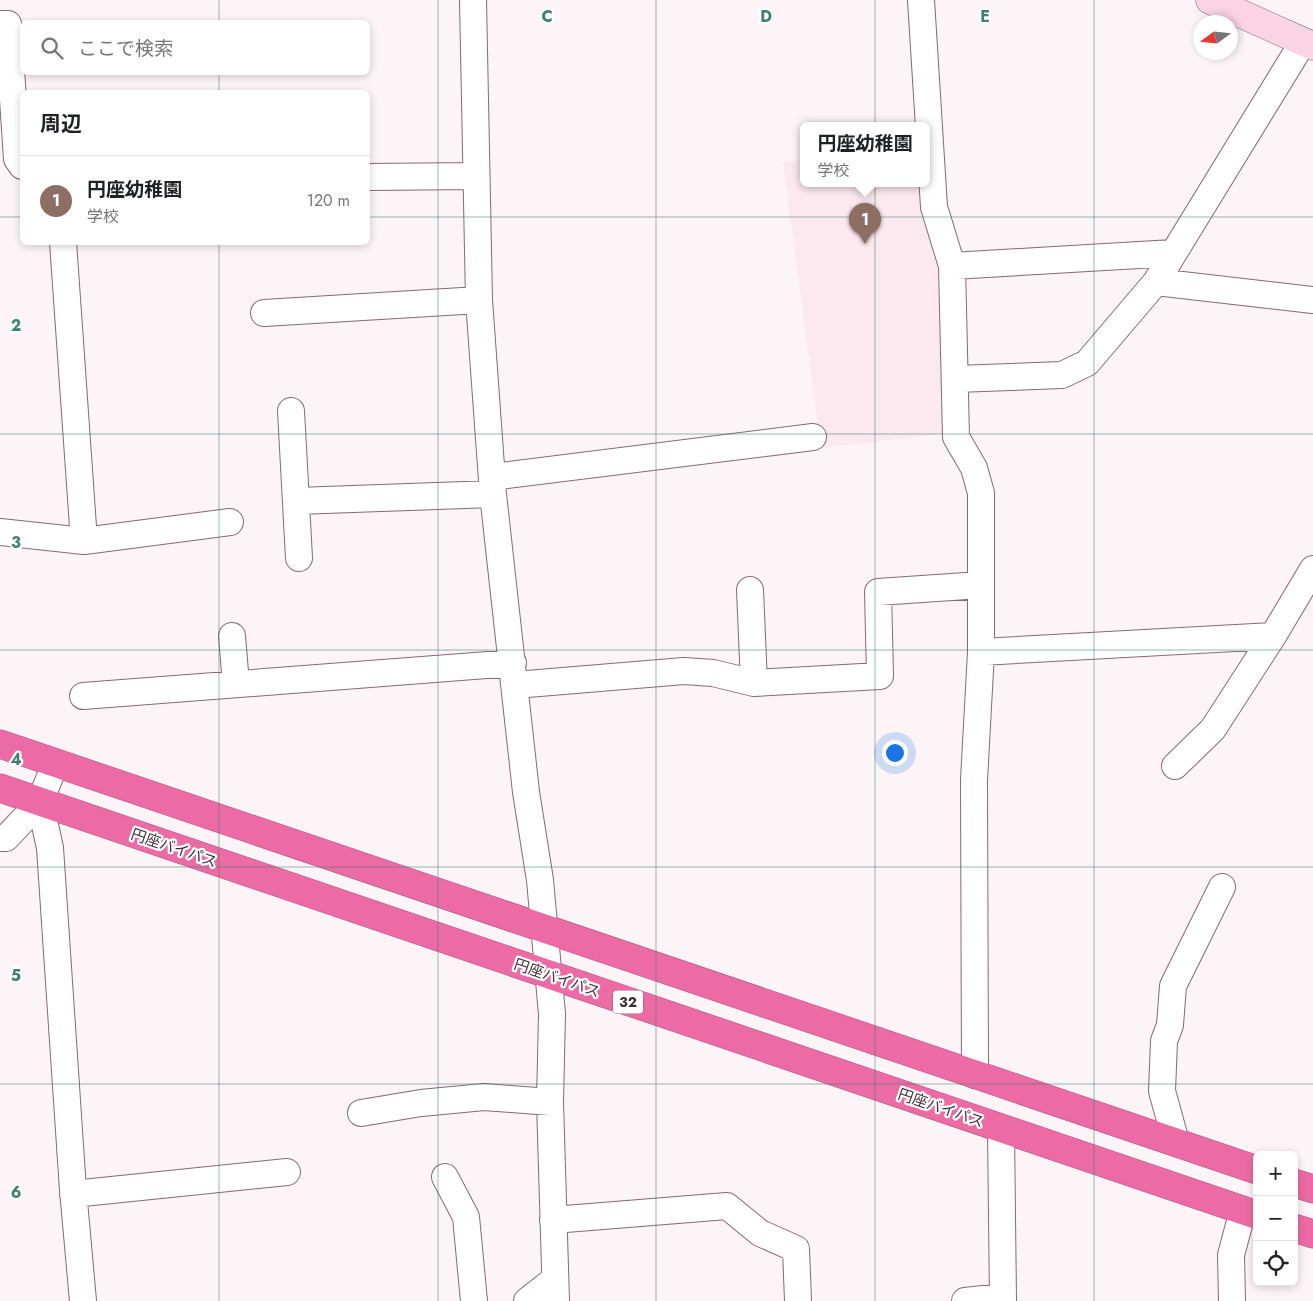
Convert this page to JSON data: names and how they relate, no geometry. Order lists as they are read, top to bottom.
{
  "streets": {
    "highway": ["円座バイパス", "32"]
  },
  "north": "left",
  "page": {
    "search": "ここで検索",
    "heading": "周辺",
    "popup": ["円座幼稚園", "学校"],
    "list": [
      {
        "mark": "1",
        "name": "円座幼稚園",
        "note": "学校",
        "value": "120 m"
      }
    ],
    "pins": "1",
    "map_buttons": ["+", "−"]
  },
  "grid": {
    "columns": ["C", "D", "E"],
    "rows": [
      "2",
      "3",
      "4",
      "5",
      "6"
    ]
  }
}
